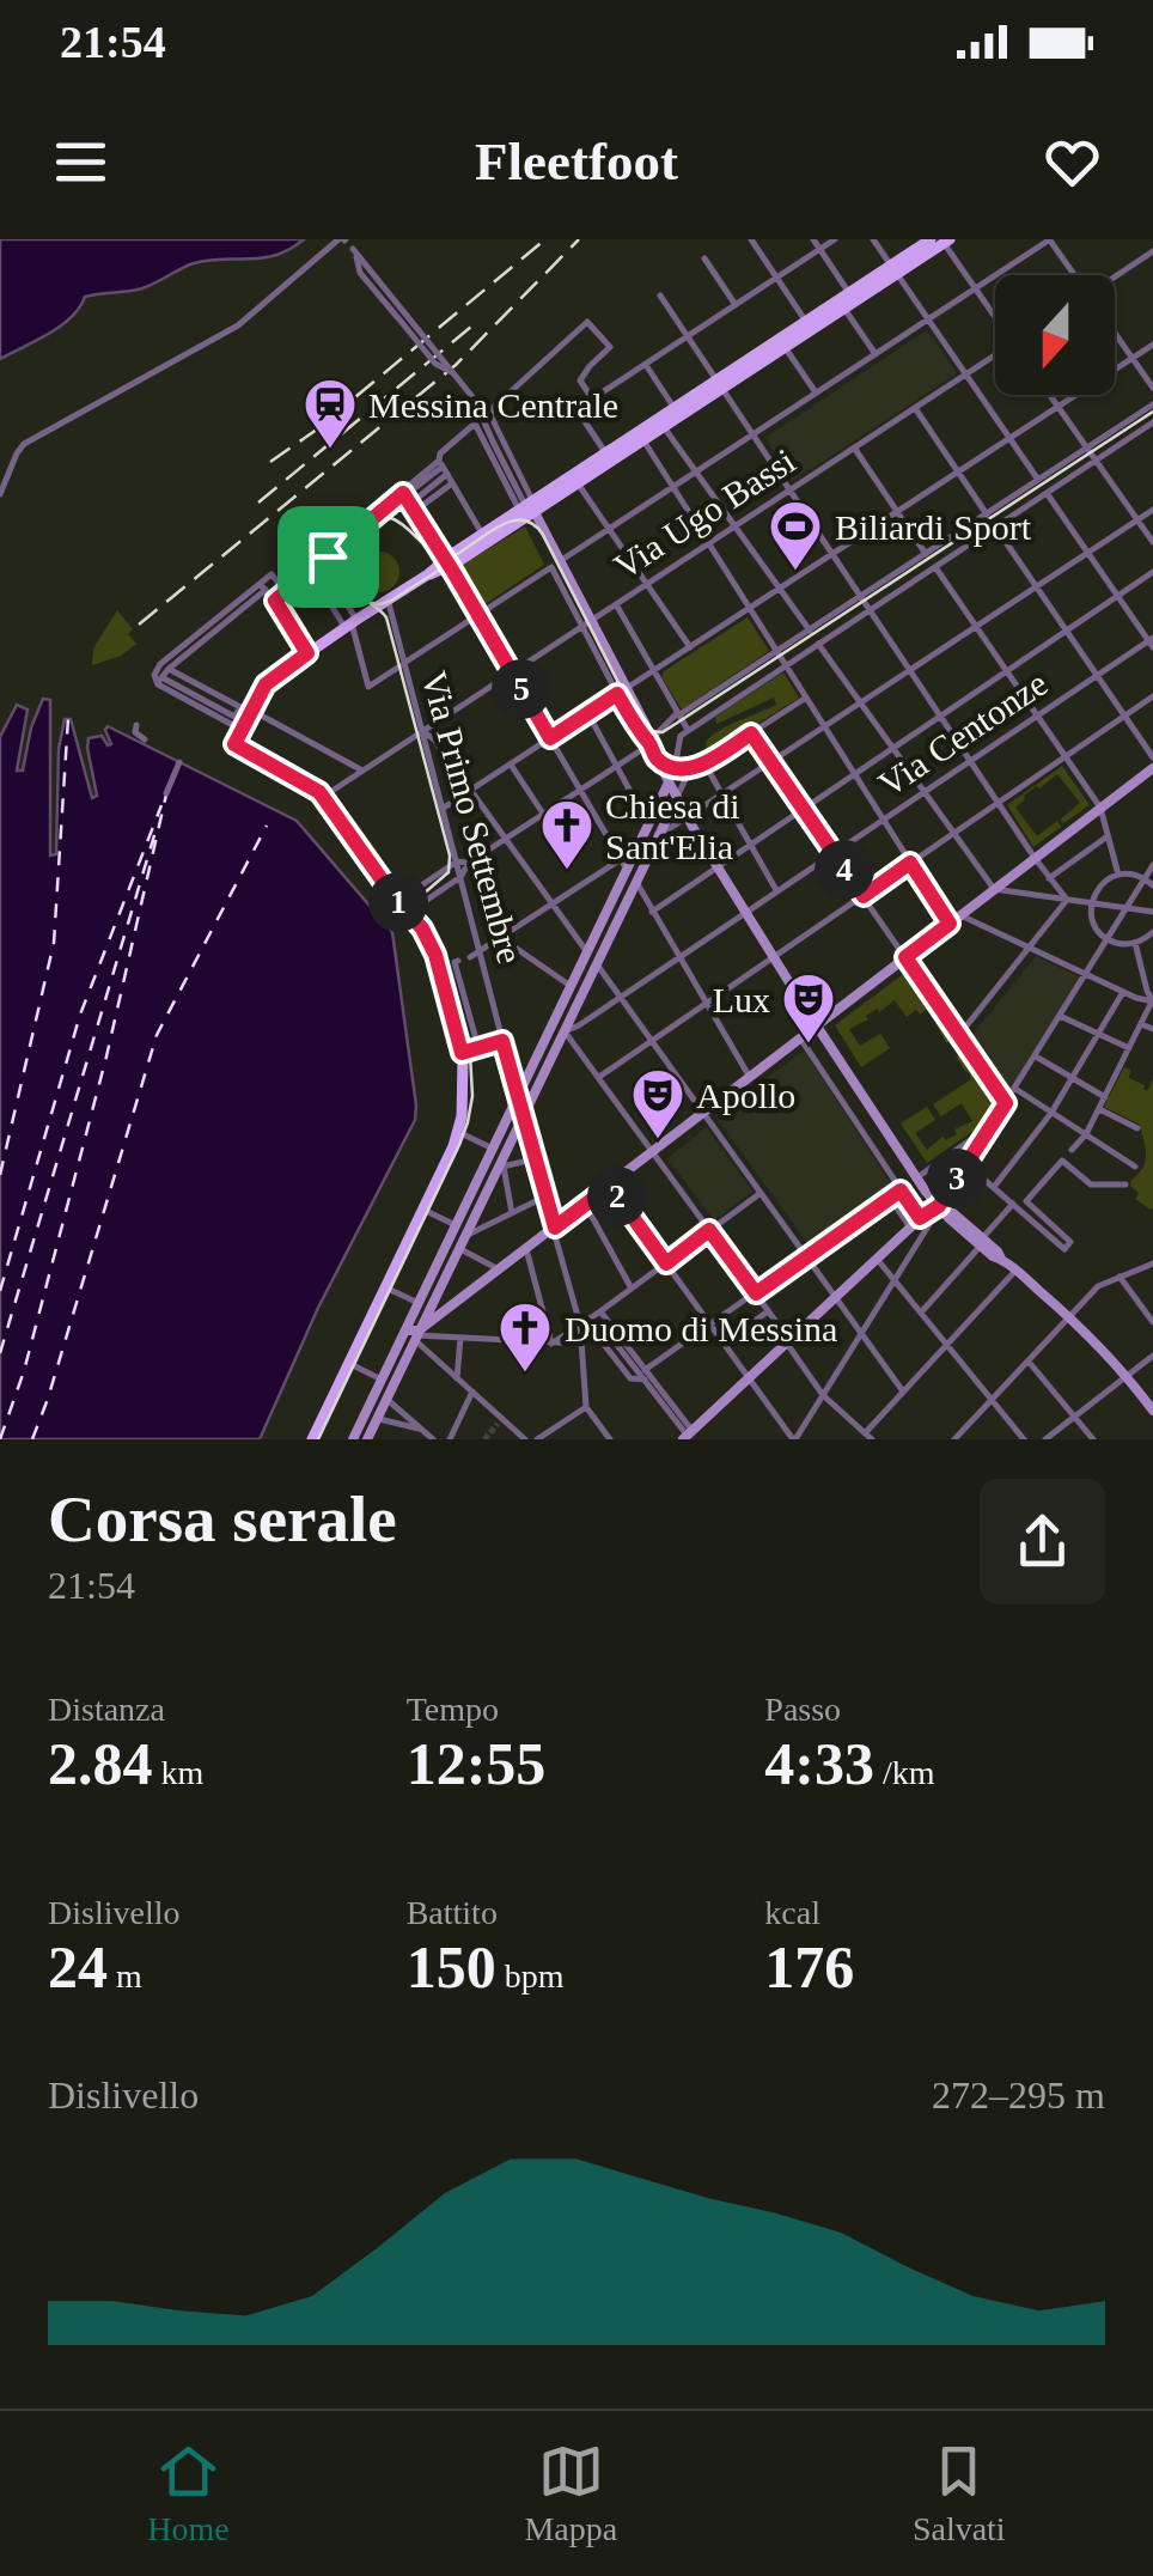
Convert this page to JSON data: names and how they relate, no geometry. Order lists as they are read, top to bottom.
{
  "streets": {
    "street": ["Via Ugo Bassi", "Via Centonze", "Via Primo Settembre"]
  },
  "crossings": [
    ["Via Ugo Bassi", "Via Primo Settembre"]
  ],
  "places": {
    "station": ["Messina Centrale"],
    "sports": ["Biliardi Sport"],
    "church": ["Chiesa di Sant'Elia", "Duomo di Messina"],
    "theatre": ["Lux", "Apollo"]
  },
  "north": "bottom",
  "page": {
    "status": "21:54",
    "header": "Fleetfoot",
    "pins": [
      "5",
      "4",
      "1",
      "3",
      "2"
    ],
    "heading": ["Corsa serale", "21:54"],
    "stats": [
      ["Distanza", "2.84 km"],
      ["Tempo", "12:55"],
      ["Passo", "4:33 /km"],
      ["Dislivello", "24 m"],
      ["Battito", "150 bpm"],
      ["kcal", "176"]
    ],
    "chart": ["Dislivello", "272–295 m"],
    "tabs": ["Home", "Mappa", "Salvati"]
  }
}
